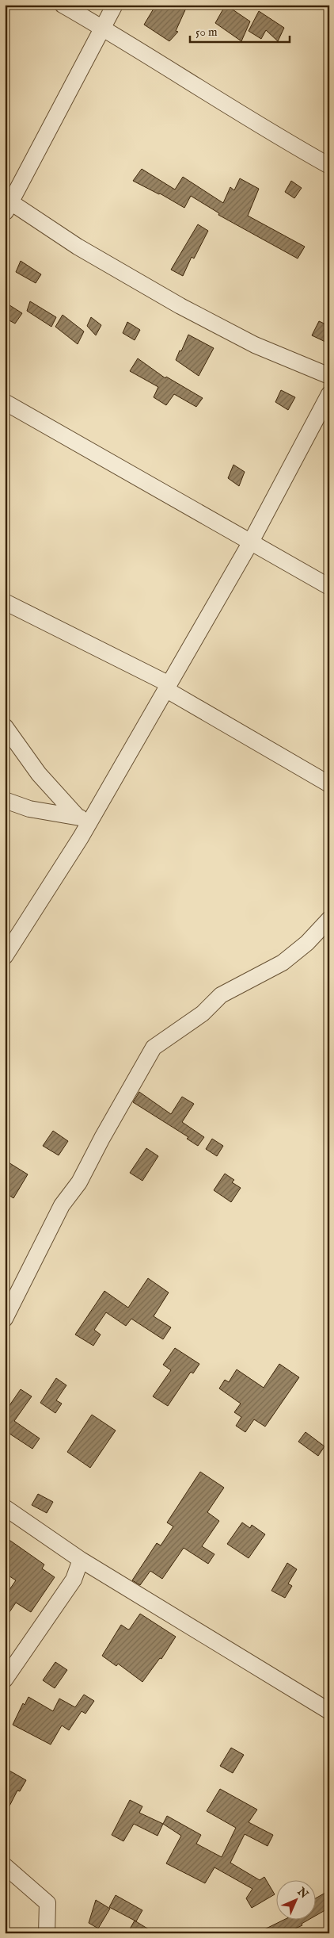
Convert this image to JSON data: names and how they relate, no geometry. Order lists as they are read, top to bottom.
{
  "scale_bar": "50 m",
  "north": "top right"
}
